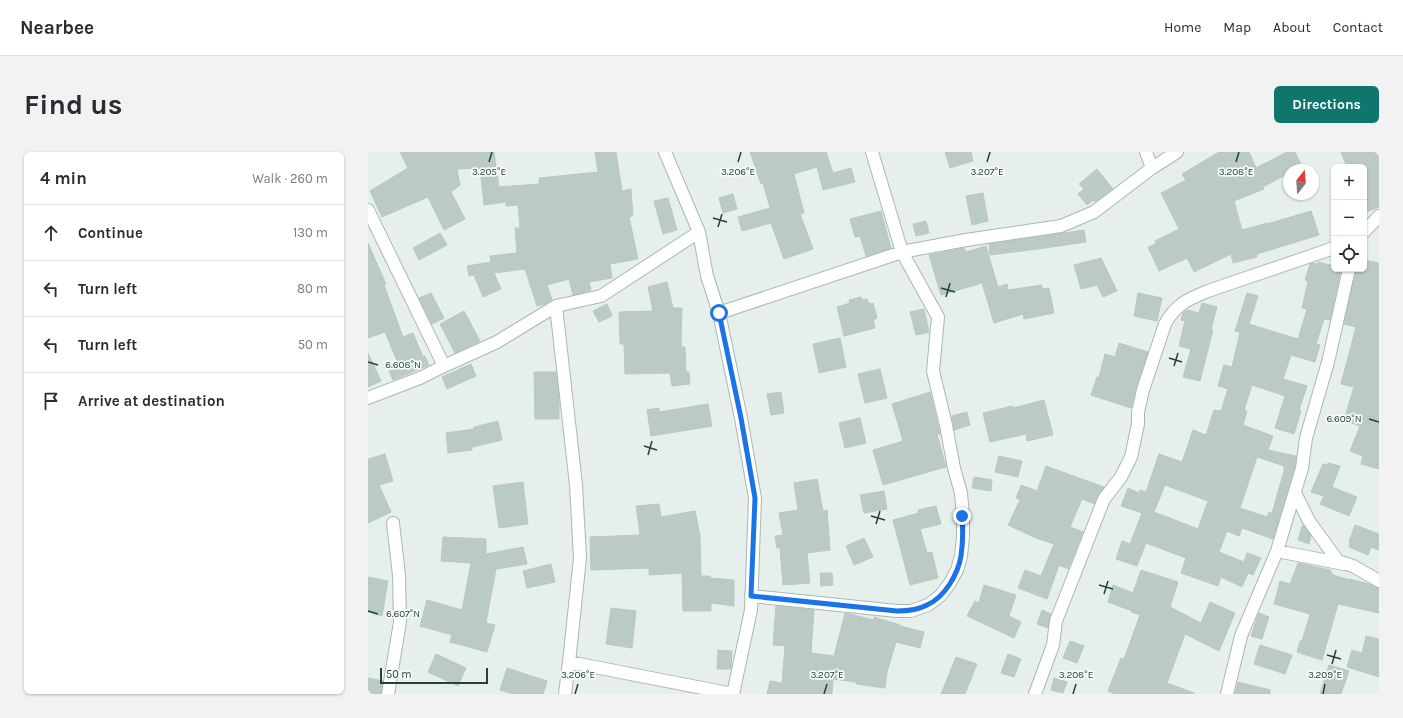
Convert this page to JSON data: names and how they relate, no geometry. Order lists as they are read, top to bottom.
{
  "scale_bar": "50 m",
  "north": "top",
  "page": {
    "header": "Nearbee",
    "nav": [
      "Home",
      "Map",
      "About",
      "Contact"
    ],
    "buttons": "Directions",
    "title": "Find us",
    "heading": ["4 min", "Walk · 260 m"],
    "map_buttons": ["+", "−"],
    "list": [
      ["Continue", "130 m"],
      ["Turn left", "80 m"],
      ["Turn left", "50 m"],
      "Arrive at destination"
    ],
    "scale": "50 m"
  },
  "coordinates": [
    "3.205°E",
    "3.206°E",
    "3.207°E",
    "3.208°E",
    "6.608°N",
    "6.609°N",
    "6.607°N",
    "3.209°E"
  ]
}
